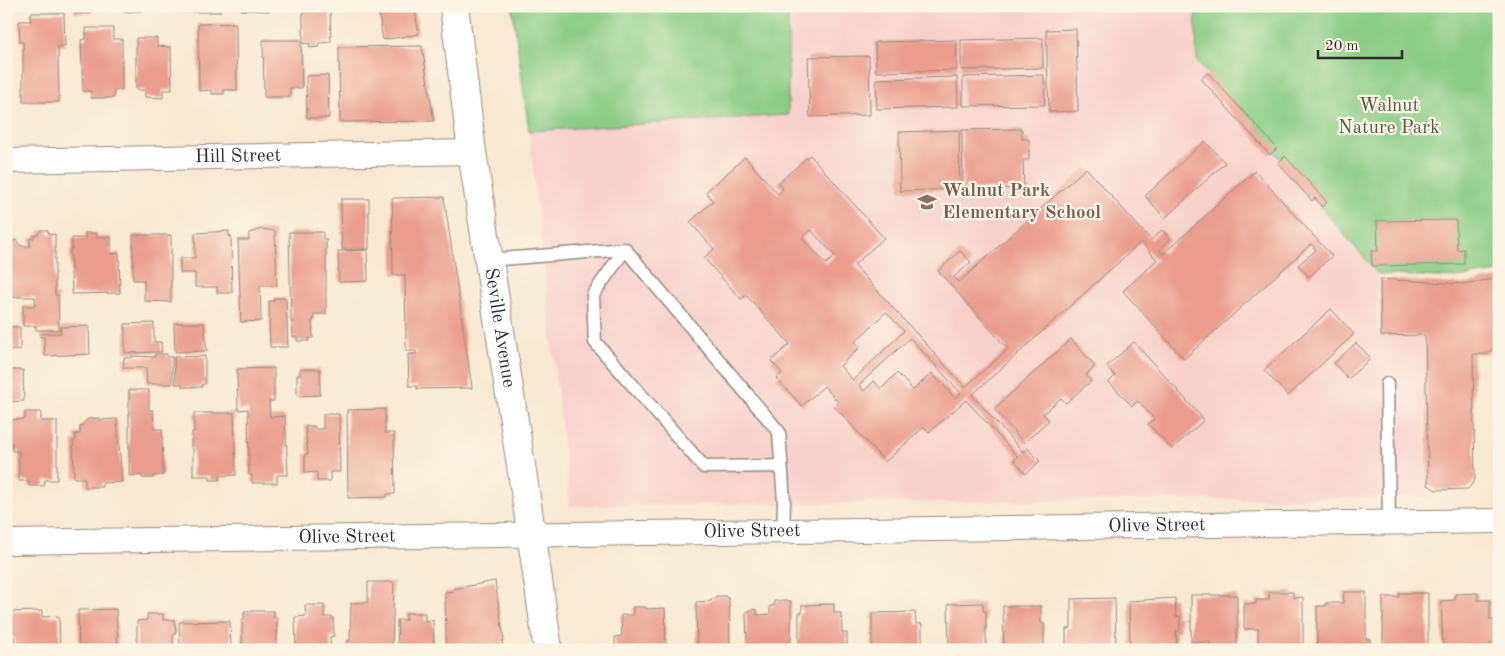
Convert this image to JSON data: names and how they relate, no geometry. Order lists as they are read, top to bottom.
{
  "streets": {
    "street": ["Hill Street", "Seville Avenue", "Olive Street"]
  },
  "crossings": [
    ["Hill Street", "Seville Avenue"],
    ["Seville Avenue", "Olive Street"]
  ],
  "parks": ["Walnut Nature Park"],
  "places": {
    "school or university": ["Walnut Park Elementary School"]
  },
  "scale_bar": "20 m"
}
